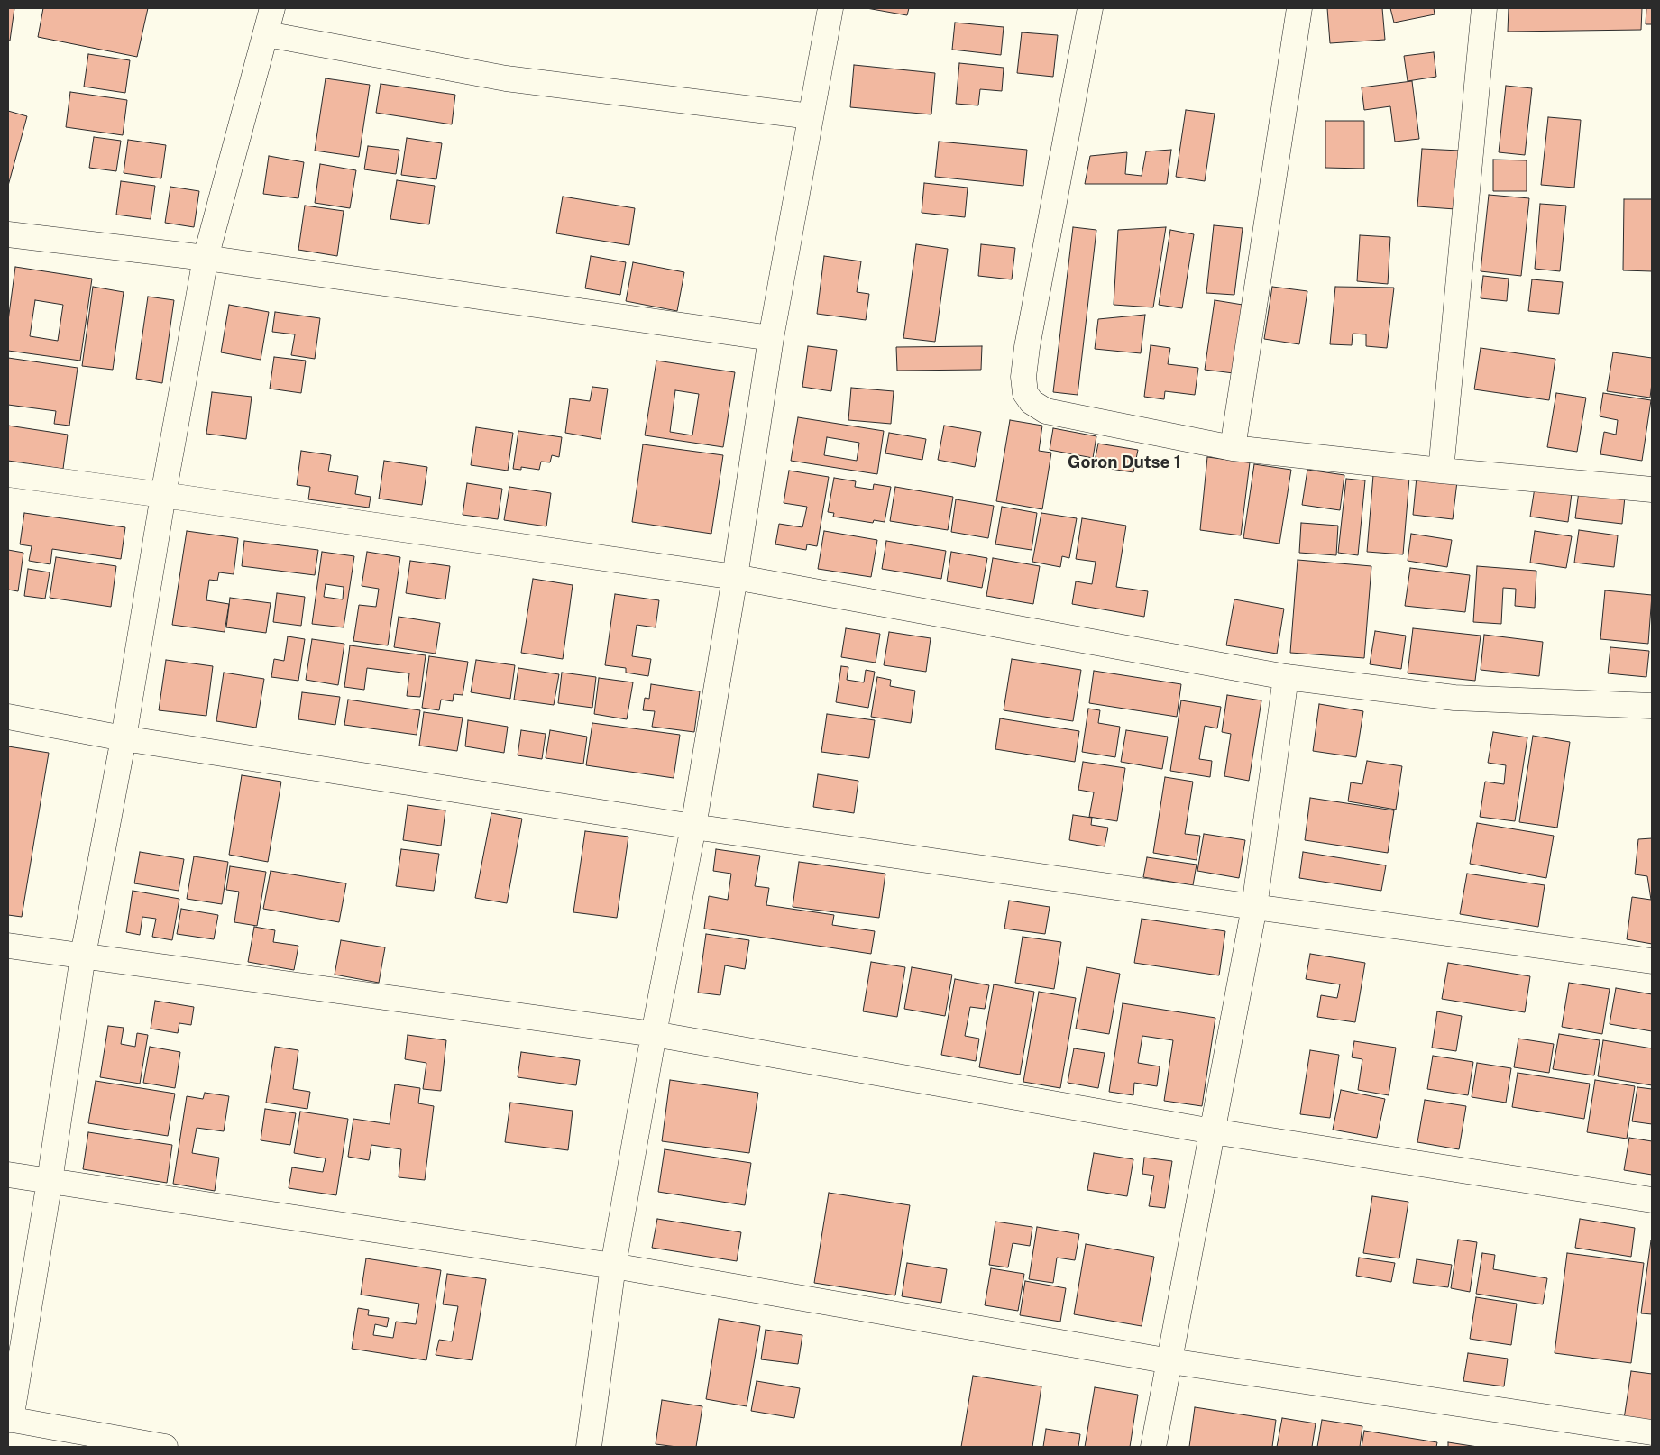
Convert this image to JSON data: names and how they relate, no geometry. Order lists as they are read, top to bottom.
{
  "districts": ["Goron Dutse 1"]
}
